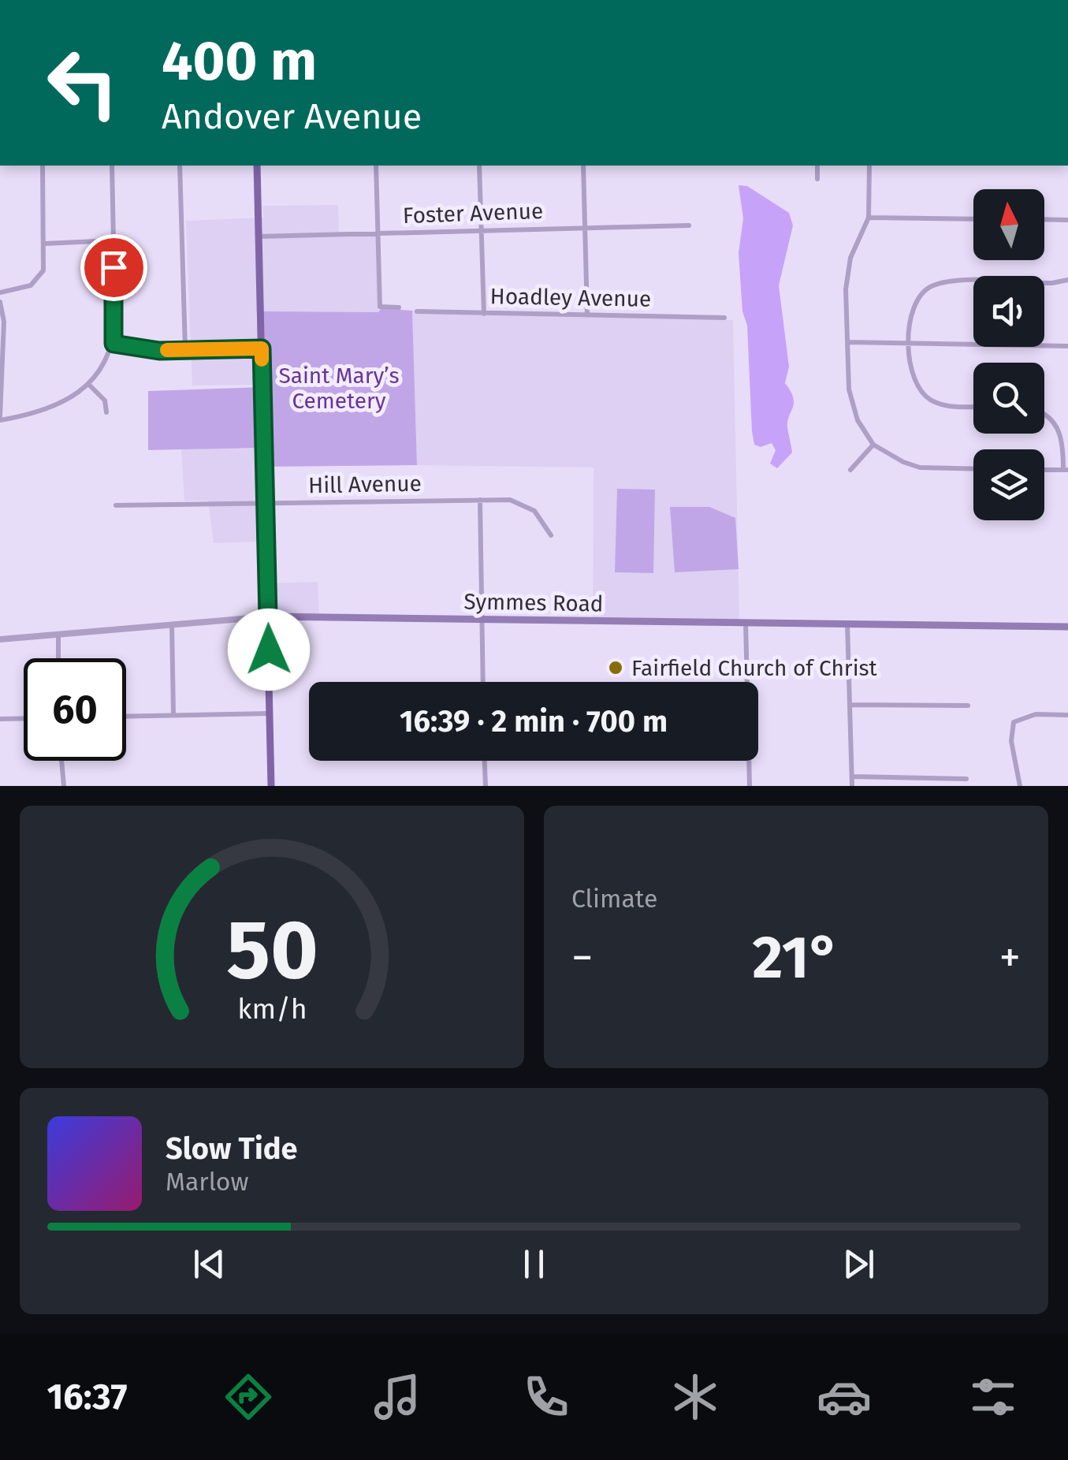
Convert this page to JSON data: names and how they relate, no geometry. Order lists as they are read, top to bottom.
{
  "streets": {
    "main road": ["Symmes Road"],
    "street": ["Foster Avenue", "Hoadley Avenue", "Hill Avenue"]
  },
  "parks": ["Saint Mary’s Cemetery"],
  "places": ["Fairfield Church of Christ"],
  "north": "top",
  "page": {
    "turn": ["400 m", "Andover Avenue"],
    "limit": "60",
    "trip": "16:39 · 2 min · 700 m",
    "tile": "Climate",
    "heat": ["−", "21°", "+"],
    "song": ["Slow Tide", "Marlow"],
    "tabs": "16:37",
    "gauge": ["50", "km/h"]
  }
}
